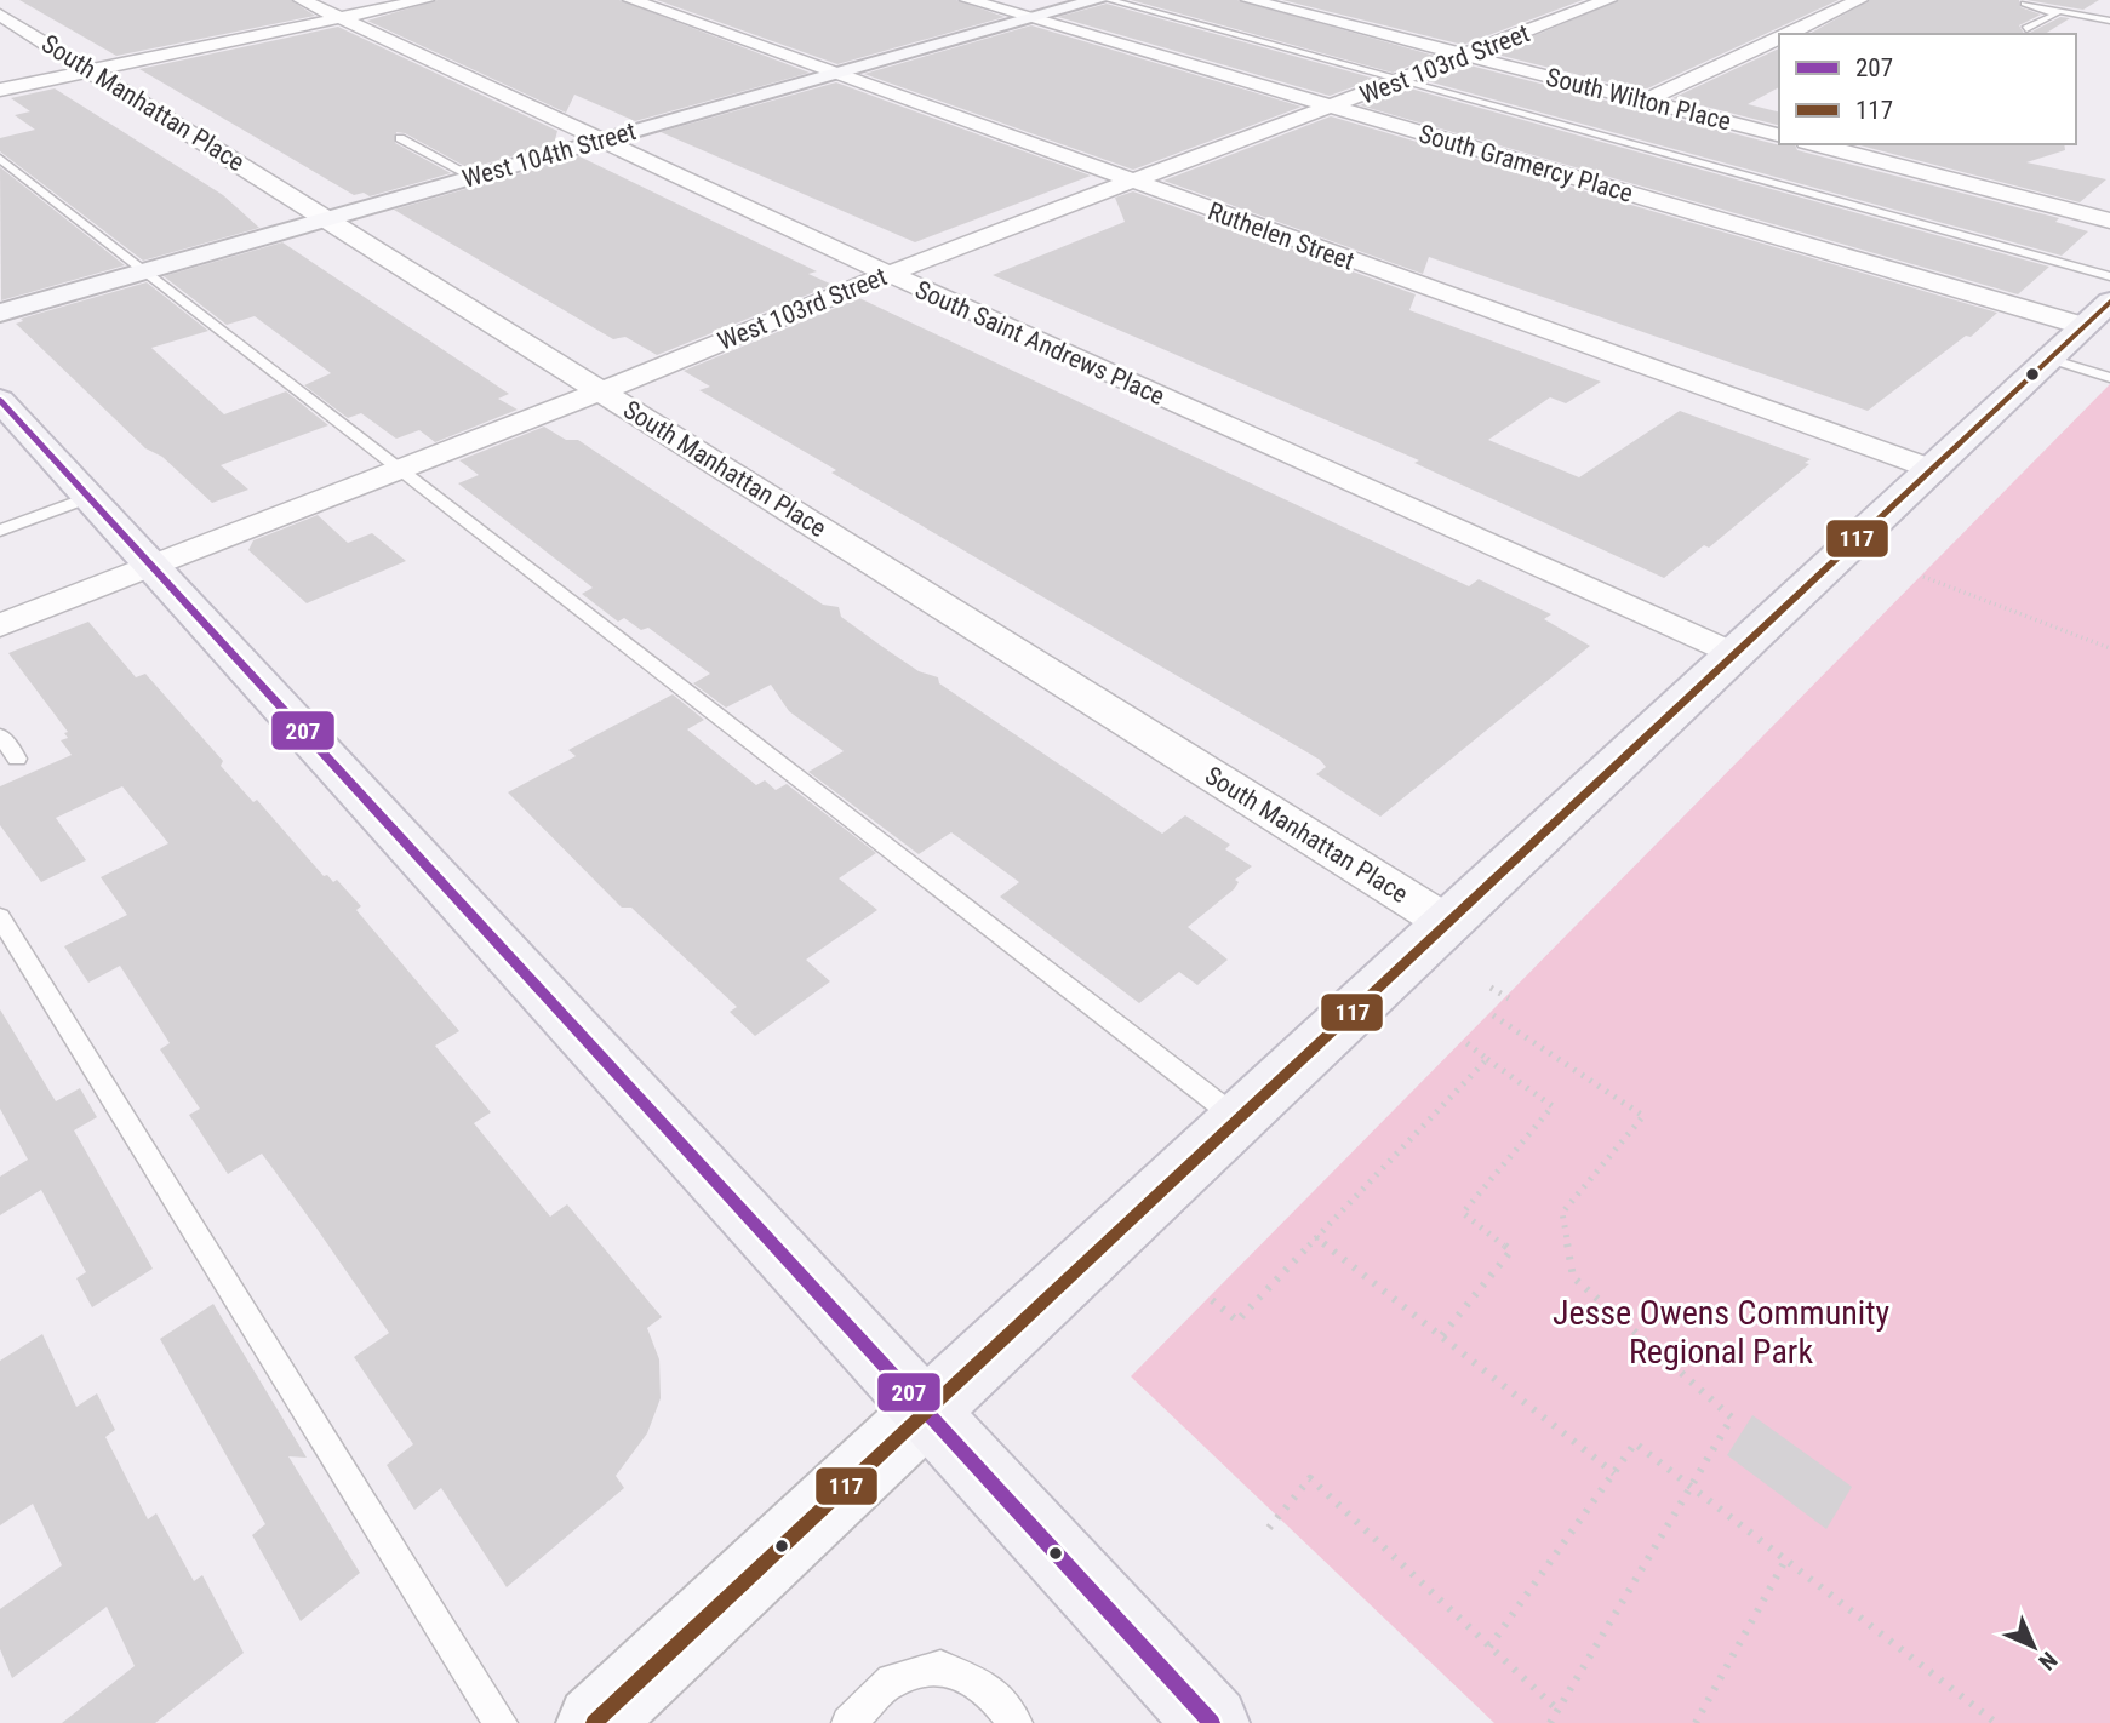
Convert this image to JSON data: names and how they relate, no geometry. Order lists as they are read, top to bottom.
{
  "streets": {
    "street": [
      "West 103rd Street",
      "South Wilton Place",
      "South Manhattan Place",
      "West 104th Street",
      "South Gramercy Place",
      "Ruthelen Street",
      "South Saint Andrews Place"
    ]
  },
  "crossings": [
    ["West 103rd Street", "South Wilton Place"],
    ["West 103rd Street", "South Manhattan Place"],
    ["West 103rd Street", "South Gramercy Place"],
    ["West 103rd Street", "Ruthelen Street"],
    ["West 103rd Street", "South Saint Andrews Place"],
    ["South Manhattan Place", "West 104th Street"],
    ["West 104th Street", "South Gramercy Place"],
    ["West 104th Street", "Ruthelen Street"],
    ["West 104th Street", "South Saint Andrews Place"]
  ],
  "parks": ["Jesse Owens Community Regional Park"],
  "lines": ["transit line 117", "transit line 207"],
  "legend": ["207", "117"],
  "north": "bottom right"
}
